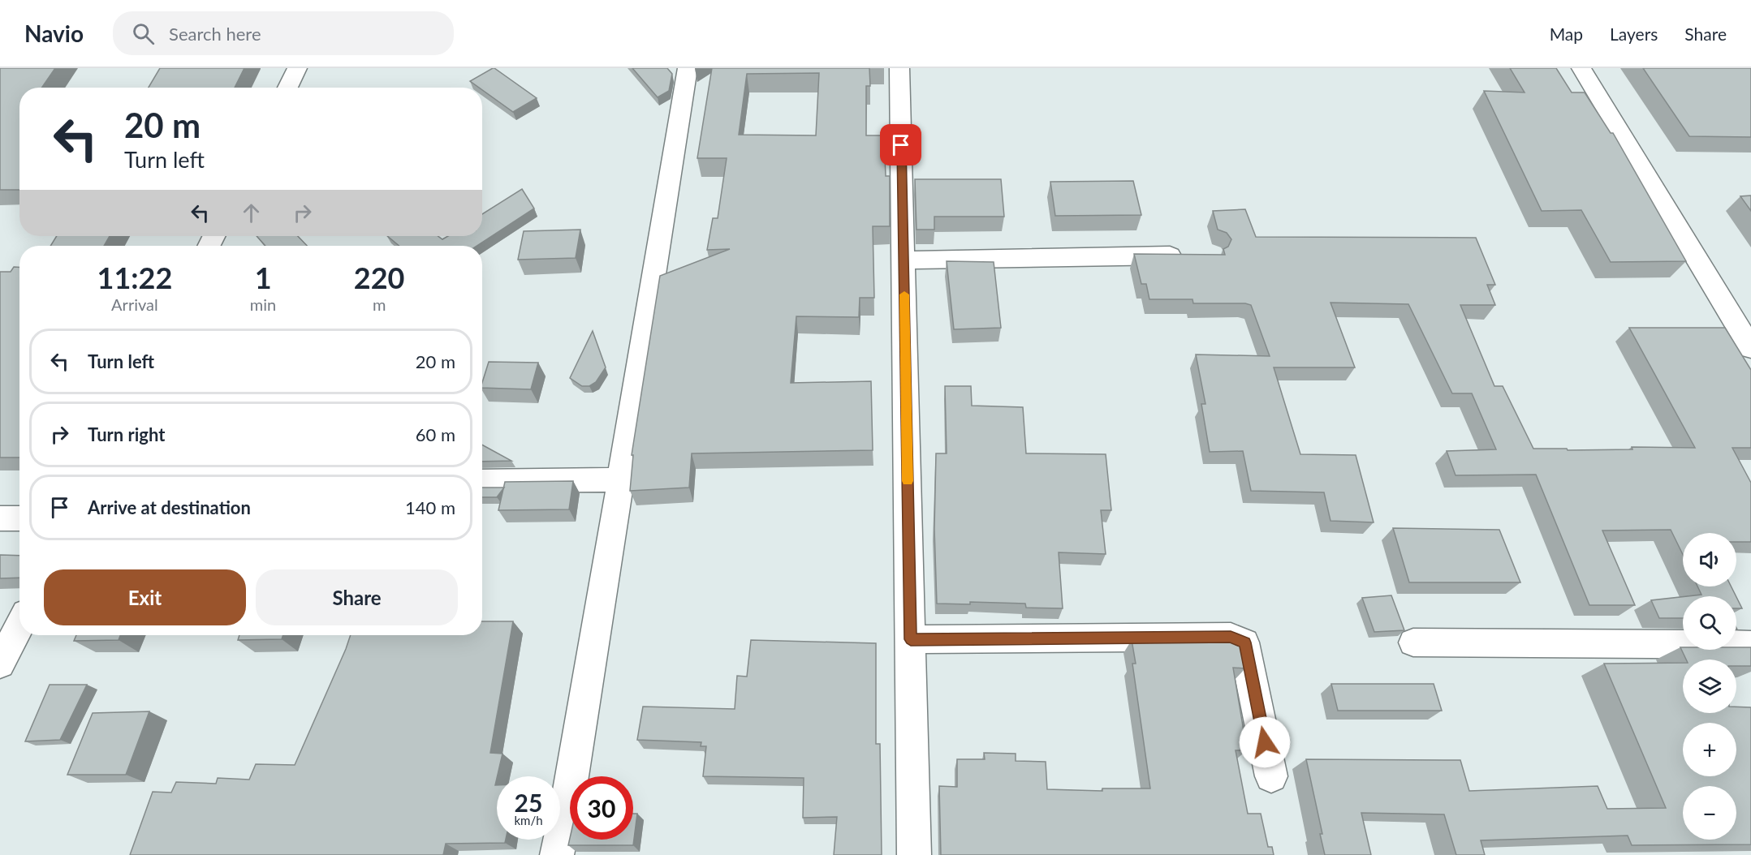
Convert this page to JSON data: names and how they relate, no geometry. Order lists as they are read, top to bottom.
{
  "page": {
    "header": "Navio",
    "search": "Search here",
    "nav": ["Map", "Layers", "Share"],
    "turn": ["20 m", "Turn left"],
    "eta": [
      "11:22",
      "Arrival",
      "1",
      "min",
      "220",
      "m"
    ],
    "list": [
      {
        "name": "Turn left",
        "value": "20 m"
      },
      {
        "name": "Turn right",
        "value": "60 m"
      },
      {
        "name": "Arrive at destination",
        "value": "140 m"
      }
    ],
    "map_buttons": ["+", "−"],
    "buttons": ["Exit", "Share"],
    "speed": "25 km/h",
    "limit": "30"
  }
}
